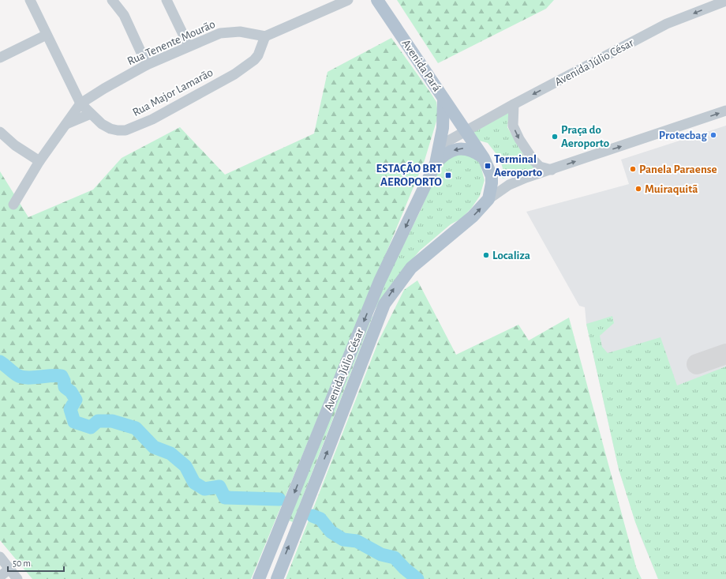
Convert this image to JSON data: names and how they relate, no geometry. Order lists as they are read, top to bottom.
{
  "streets": {
    "main road": ["Avenida Júlio César", "Avenida Pará"],
    "street": ["Rua Tenente Mourão", "Rua Major Lamarão"]
  },
  "crossings": [
    ["Rua Tenente Mourão", "Rua Major Lamarão"],
    ["Avenida Júlio César", "Avenida Pará"]
  ],
  "places": {
    "other": [
      "Protecbag",
      "Praça do Aeroporto",
      "Panela Paraense",
      "Muiraquitã",
      "Localiza"
    ],
    "transit": ["Terminal Aeroporto", "ESTAÇÃO BRT AEROPORTO"]
  },
  "scale_bar": "50 m"
}
